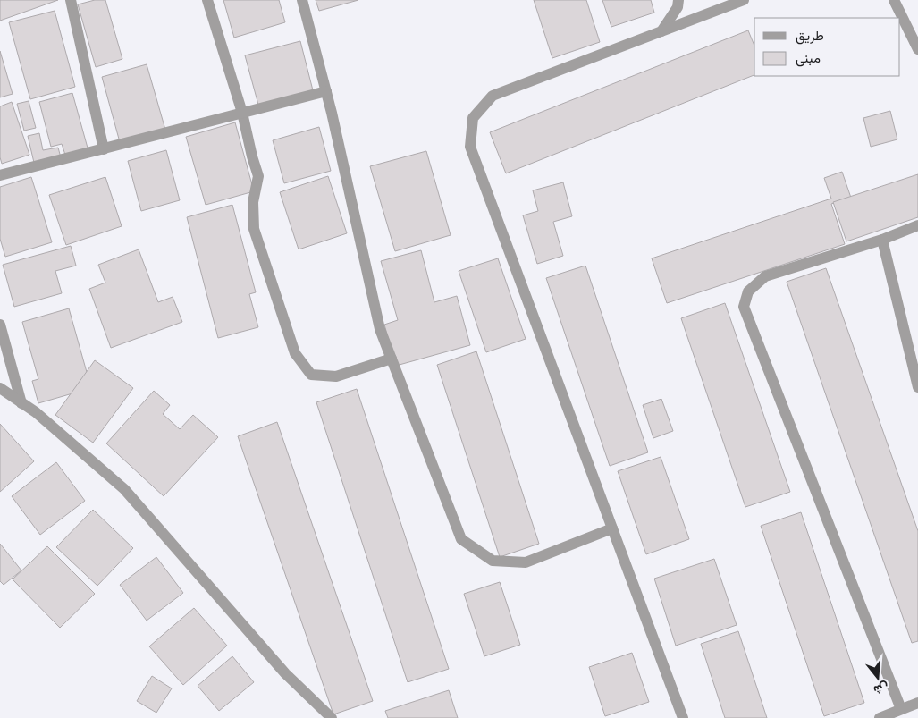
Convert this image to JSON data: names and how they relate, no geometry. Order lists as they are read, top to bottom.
{
  "legend": ["طريق", "مبنى"],
  "north": "bottom"
}
